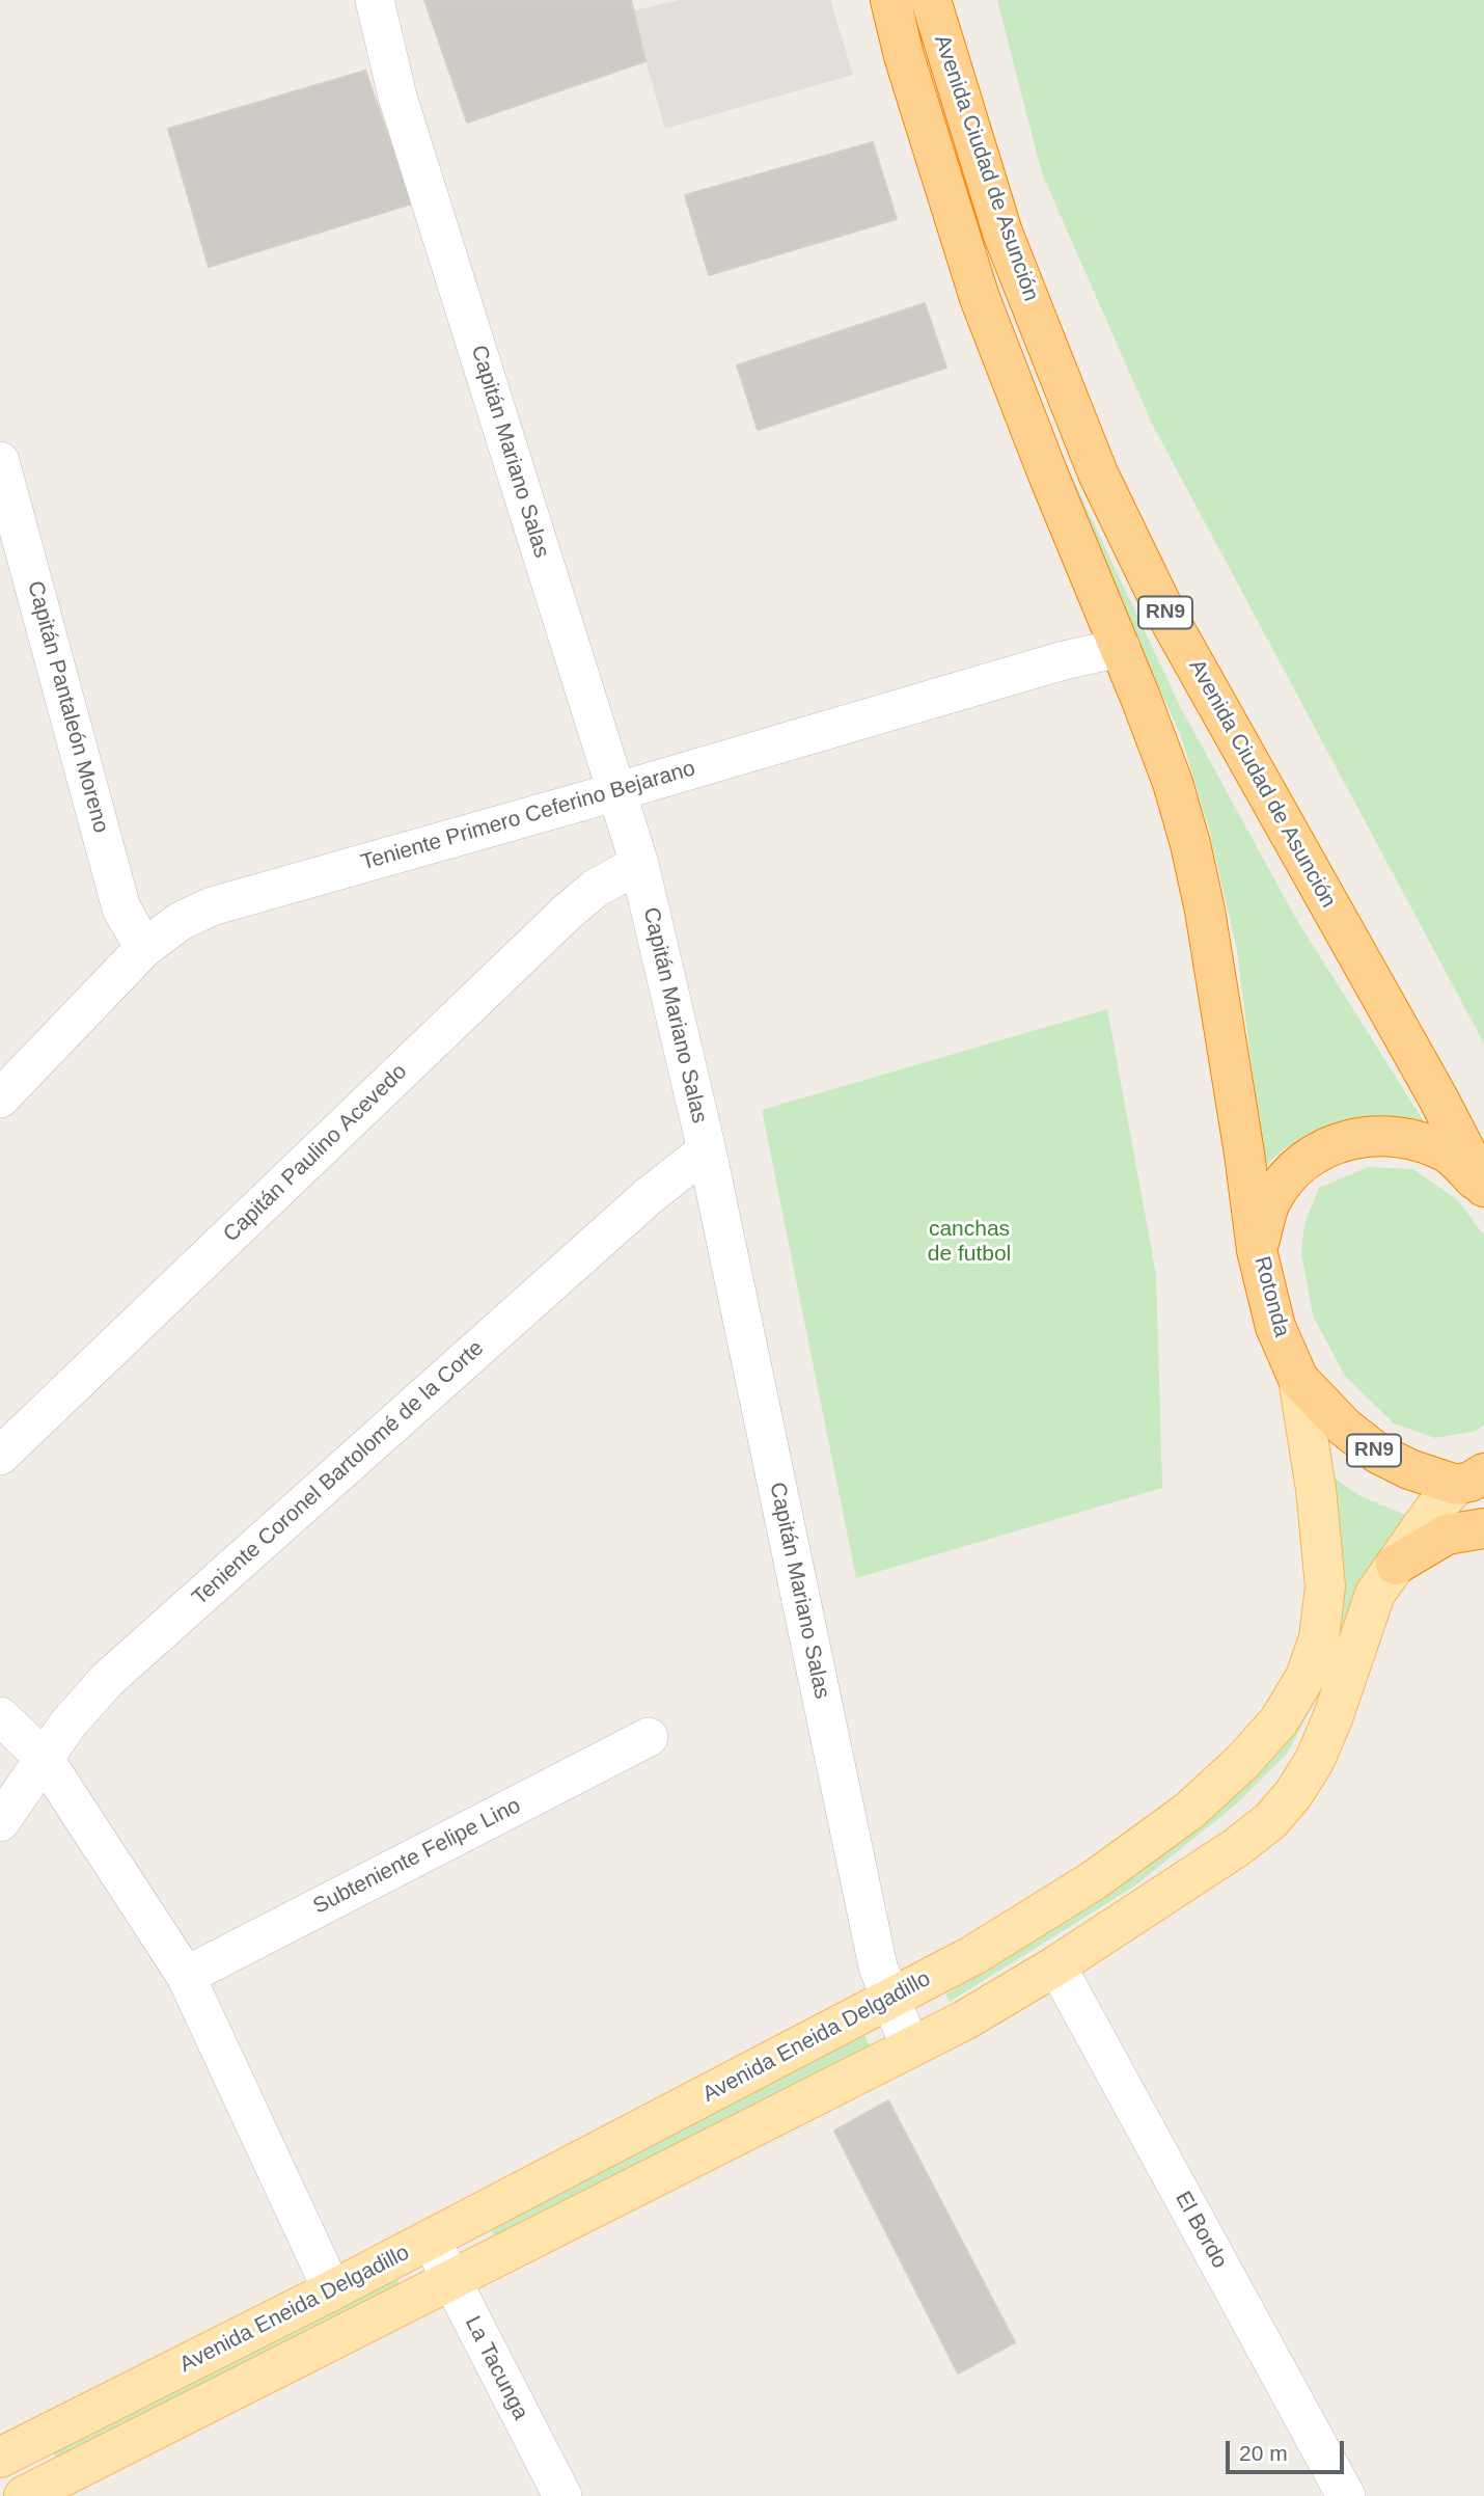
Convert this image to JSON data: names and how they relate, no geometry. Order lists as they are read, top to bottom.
{
  "streets": {
    "highway": ["Avenida Ciudad de Asunción", "RN9", "Rotonda"],
    "main road": ["Avenida Eneida Delgadillo"],
    "street": [
      "Capitán Mariano Salas",
      "Capitán Pantaleón Moreno",
      "Teniente Primero Ceferino Bejarano",
      "Capitán Paulino Acevedo",
      "Teniente Coronel Bartolomé de la Corte",
      "Subteniente Felipe Lino",
      "El Bordo",
      "La Tacunga"
    ]
  },
  "crossings": [
    ["Avenida Ciudad de Asunción", "Teniente Primero Ceferino Bejarano"],
    ["Avenida Ciudad de Asunción", "Rotonda"],
    ["Capitán Mariano Salas", "Teniente Primero Ceferino Bejarano"],
    ["Capitán Mariano Salas", "Capitán Paulino Acevedo"],
    ["Capitán Mariano Salas", "Teniente Coronel Bartolomé de la Corte"],
    ["Capitán Mariano Salas", "Avenida Eneida Delgadillo"],
    ["Capitán Pantaleón Moreno", "Teniente Primero Ceferino Bejarano"],
    ["Rotonda", "Avenida Eneida Delgadillo"],
    ["Avenida Eneida Delgadillo", "El Bordo"],
    ["Avenida Eneida Delgadillo", "La Tacunga"]
  ],
  "parks": ["canchas de futbol"],
  "scale_bar": "20 m"
}
